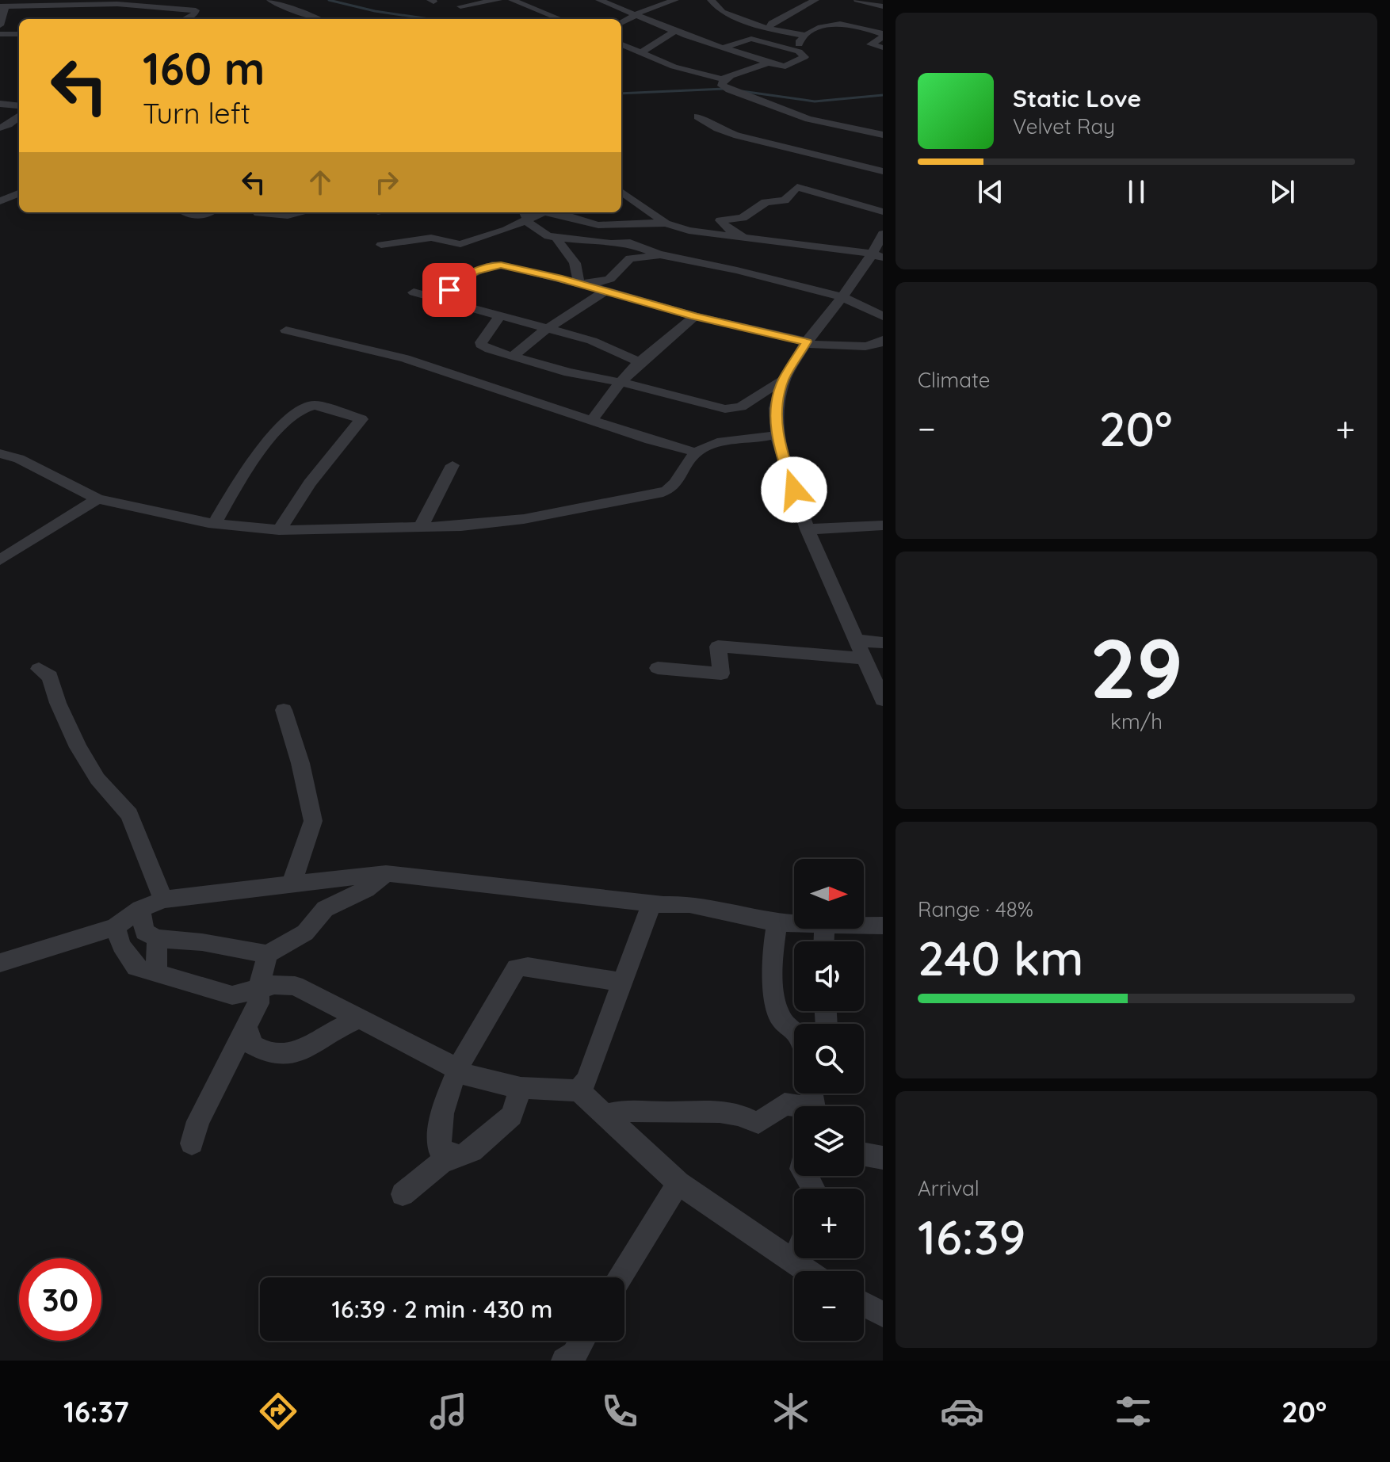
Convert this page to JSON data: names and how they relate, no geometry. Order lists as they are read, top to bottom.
{
  "north": "right",
  "page": {
    "turn": ["160 m", "Turn left"],
    "song": ["Static Love", "Velvet Ray"],
    "tile": [
      "Climate",
      ["29", "km/h"],
      ["Range · 48%", "240 km"],
      ["Arrival", "16:39"]
    ],
    "heat": ["−", "20°", "+"],
    "map_buttons": ["+", "−"],
    "limit": "30",
    "trip": "16:39 · 2 min · 430 m",
    "tabs": ["16:37", "20°"]
  }
}
